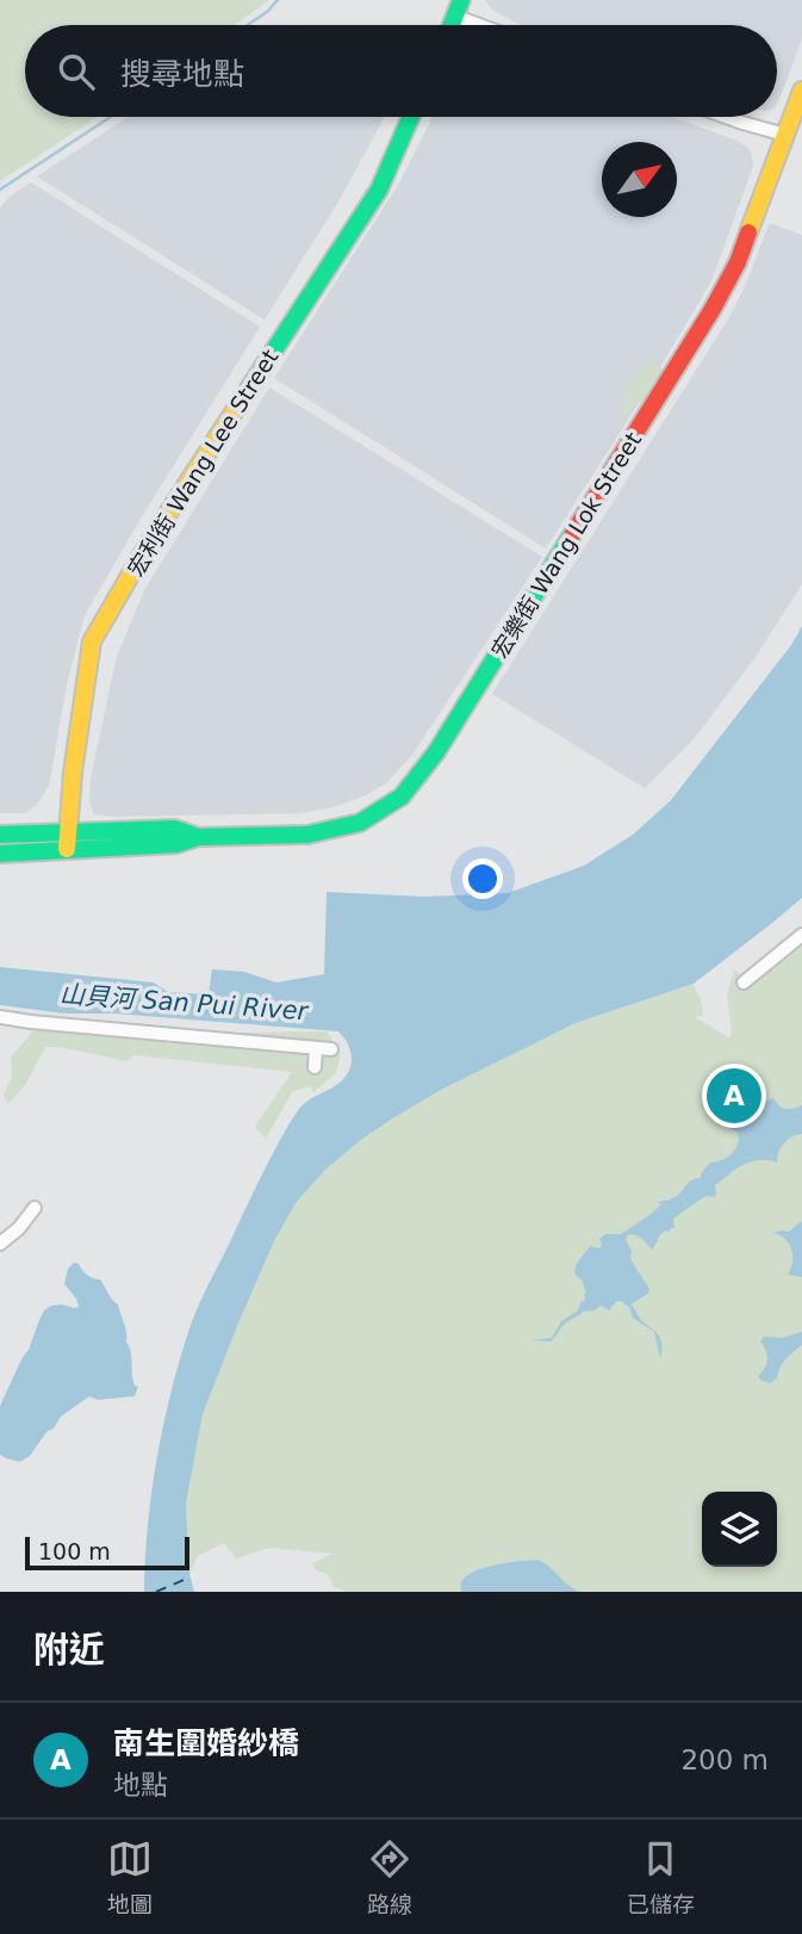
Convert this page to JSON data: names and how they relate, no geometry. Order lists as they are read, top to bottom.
{
  "streets": {
    "street": ["宏利街 Wang Lee Street", "宏樂街 Wang Lok Street"]
  },
  "crossings": [
    ["宏利街 Wang Lee Street", "宏樂街 Wang Lok Street"]
  ],
  "water": ["山貝河 San Pui River"],
  "scale_bar": "100 m",
  "north": "top right",
  "page": {
    "search": "搜尋地點",
    "pins": "A",
    "scale": "100 m",
    "heading": "附近",
    "list": [
      {
        "mark": "A",
        "name": "南生圍婚紗橋",
        "note": "地點",
        "value": "200 m"
      }
    ],
    "nav": ["地圖", "路線", "已儲存"]
  }
}
